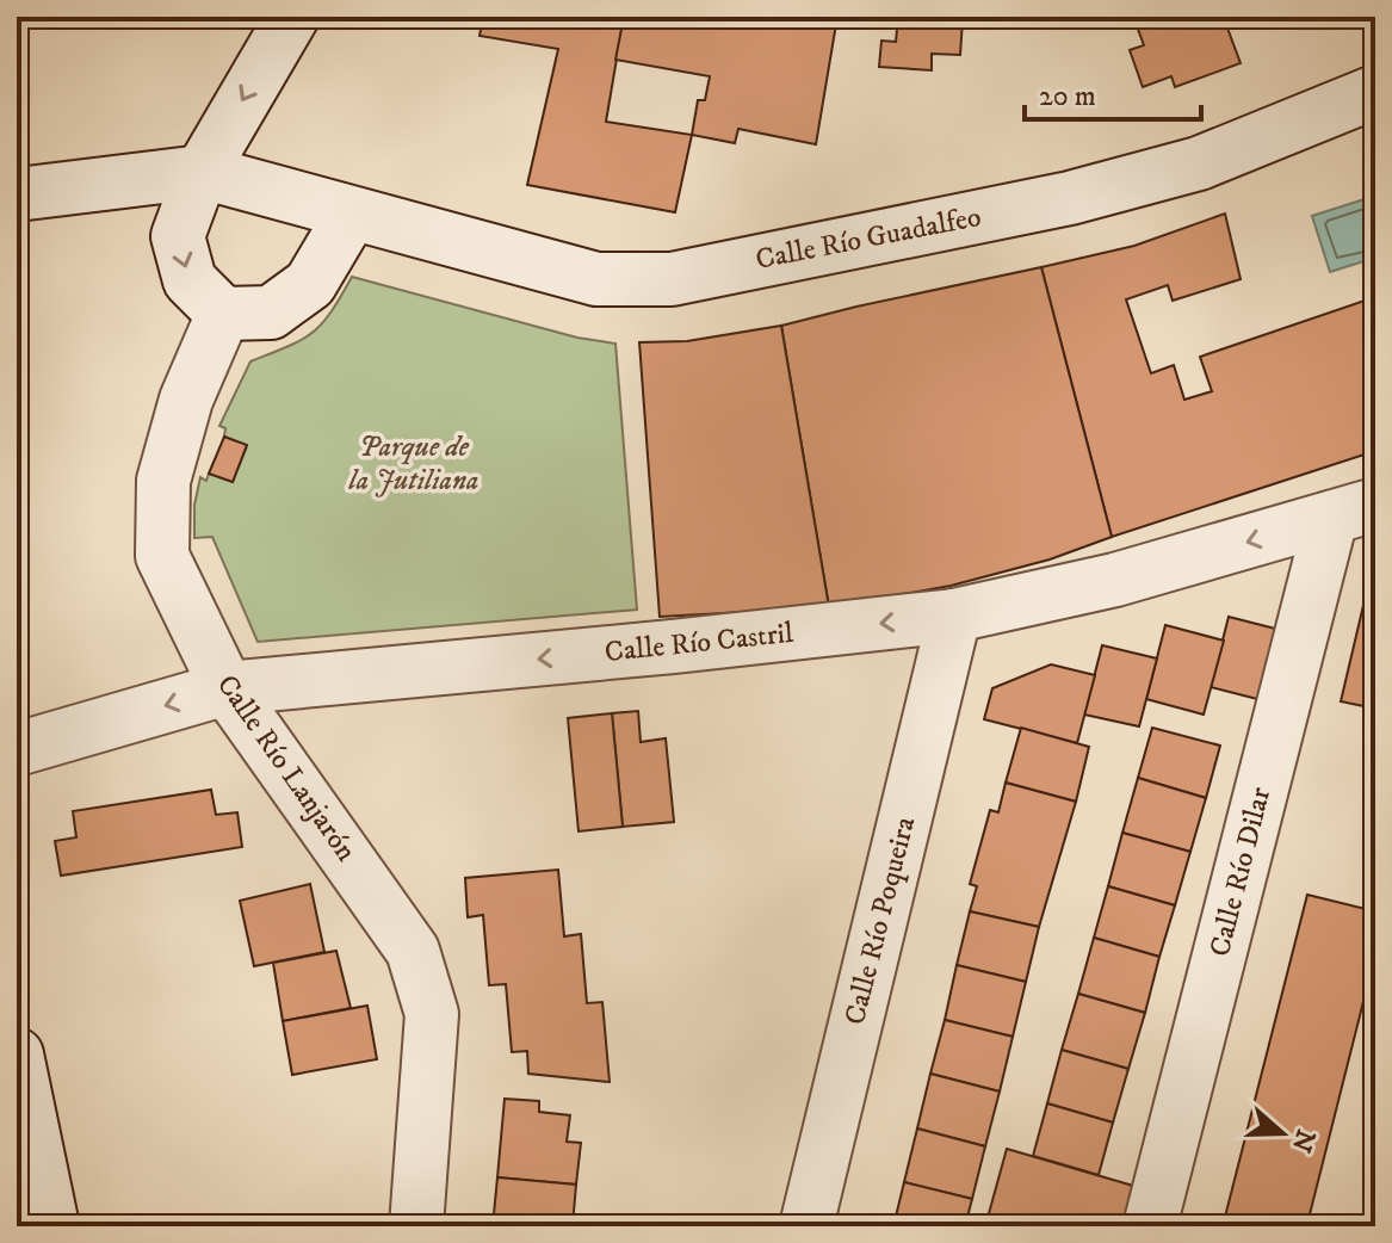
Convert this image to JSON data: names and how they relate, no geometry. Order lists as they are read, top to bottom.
{
  "streets": {
    "street": [
      "Calle Río Guadalfeo",
      "Calle Río Castril",
      "Calle Río Lanjarón",
      "Calle Río Dilar",
      "Calle Río Poqueira"
    ]
  },
  "crossings": [
    ["Calle Río Castril", "Calle Río Lanjarón"],
    ["Calle Río Castril", "Calle Río Dilar"],
    ["Calle Río Castril", "Calle Río Poqueira"]
  ],
  "one_way": ["Calle Río Castril"],
  "parks": ["Parque de la Jutiliana"],
  "scale_bar": "20 m",
  "north": "right"
}
